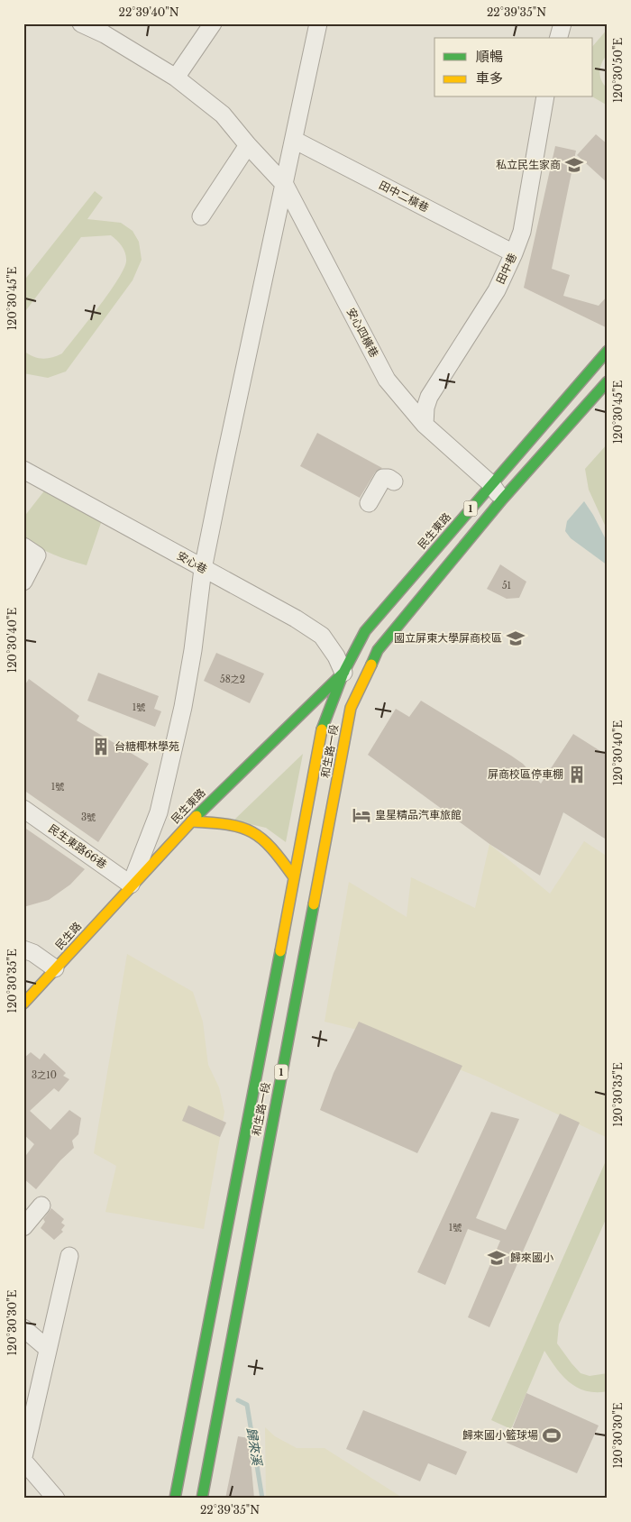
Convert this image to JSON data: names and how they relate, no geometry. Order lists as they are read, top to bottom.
{
  "streets": {
    "main road": [
      "1",
      "民生東路",
      "和生路一段",
      "民生路"
    ],
    "street": [
      "田中二橫巷",
      "田中巷",
      "安心四橫巷",
      "安心巷",
      "民生東路66巷"
    ]
  },
  "crossings": [
    ["田中二橫巷", "田中巷"],
    ["田中巷", "安心四橫巷"],
    ["安心四橫巷", "民生東路"],
    ["民生東路", "安心巷"],
    ["民生東路", "和生路一段"],
    ["民生東路", "民生東路66巷"],
    ["民生東路", "民生路"],
    ["安心巷", "和生路一段"],
    ["民生東路66巷", "民生路"]
  ],
  "water": ["歸來溪"],
  "places": {
    "school or university": ["私立民生家商", "國立屏東大學屏商校區", "歸來國小"],
    "building": ["台糖椰林學苑", "屏商校區停車棚"],
    "hotel": ["皇星精品汽車旅館"],
    "sports": ["歸來國小籃球場"]
  },
  "house_numbers": [
    "51",
    "58之2",
    "1號",
    "1號",
    "3號",
    "3之10",
    "1號"
  ],
  "legend": ["順暢", "車多"],
  "coordinates": [
    "22°39'40\"N",
    "22°39'35\"N",
    "120°30'50\"E",
    "120°30'45\"E",
    "120°30'40\"E",
    "120°30'35\"E",
    "120°30'30\"E"
  ]
}
